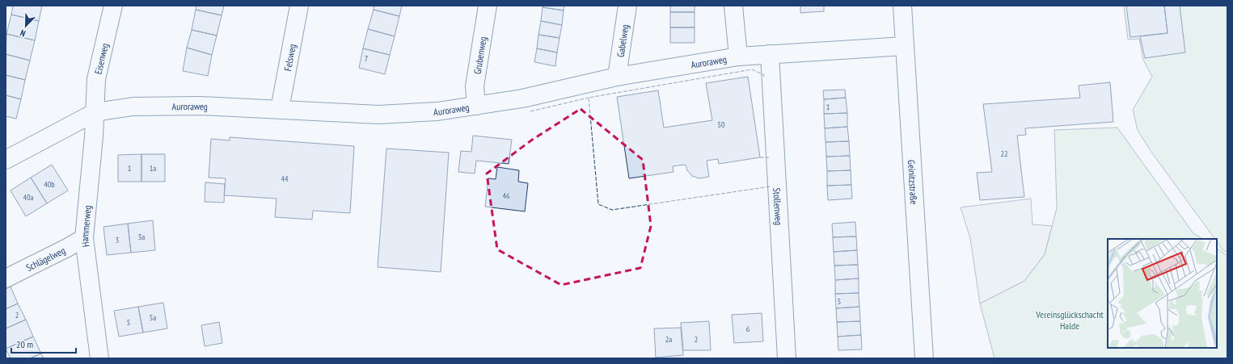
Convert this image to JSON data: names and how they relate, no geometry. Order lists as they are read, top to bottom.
{
  "streets": {
    "street": [
      "Gabelweg",
      "Grubenweg",
      "Felsweg",
      "Eisenweg",
      "Auroraweg",
      "Geinitzstraße",
      "Stollenweg",
      "Hammerweg",
      "Schlägelweg"
    ]
  },
  "crossings": [
    ["Gabelweg", "Auroraweg"],
    ["Grubenweg", "Auroraweg"],
    ["Felsweg", "Auroraweg"],
    ["Eisenweg", "Auroraweg"],
    ["Eisenweg", "Hammerweg"],
    ["Auroraweg", "Geinitzstraße"],
    ["Auroraweg", "Stollenweg"],
    ["Auroraweg", "Hammerweg"],
    ["Hammerweg", "Schlägelweg"]
  ],
  "parks": ["Vereinsglückschacht Halde"],
  "house_numbers": [
    "7",
    "1",
    "50",
    "22",
    "1",
    "1a",
    "44",
    "40b",
    "46",
    "40a",
    "3a",
    "3",
    "5",
    "2",
    "5a",
    "5",
    "6",
    "2a",
    "2"
  ],
  "scale_bar": "20 m",
  "north": "bottom left"
}
